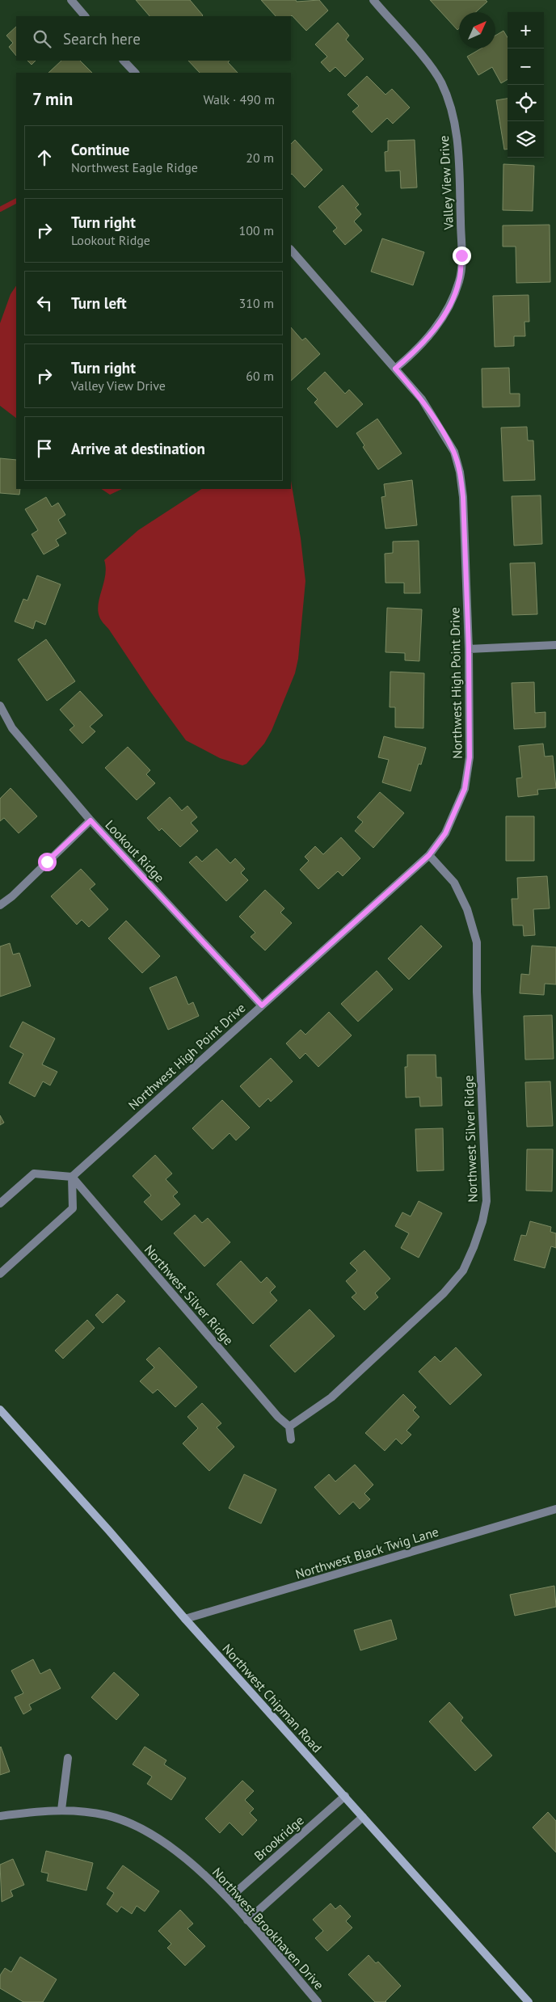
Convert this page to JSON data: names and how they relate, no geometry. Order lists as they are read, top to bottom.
{
  "streets": {
    "main road": ["Northwest Chipman Road"],
    "street": [
      "Valley View Drive",
      "Northwest High Point Drive",
      "Lookout Ridge",
      "Northwest Silver Ridge",
      "Northwest Black Twig Lane",
      "Brookridge",
      "Northwest Brookhaven Drive"
    ]
  },
  "crossings": [
    ["Valley View Drive", "Northwest High Point Drive"],
    ["Northwest High Point Drive", "Lookout Ridge"],
    ["Northwest High Point Drive", "Northwest Silver Ridge"],
    ["Northwest Black Twig Lane", "Northwest Chipman Road"],
    ["Northwest Chipman Road", "Brookridge"],
    ["Brookridge", "Northwest Brookhaven Drive"]
  ],
  "north": "top right",
  "page": {
    "map_buttons": ["+", "−"],
    "search": "Search here",
    "heading": ["7 min", "Walk · 490 m"],
    "list": [
      ["Continue", "Northwest Eagle Ridge", "20 m"],
      ["Turn right", "Lookout Ridge", "100 m"],
      ["Turn left", "310 m"],
      ["Turn right", "Valley View Drive", "60 m"],
      "Arrive at destination"
    ]
  }
}
